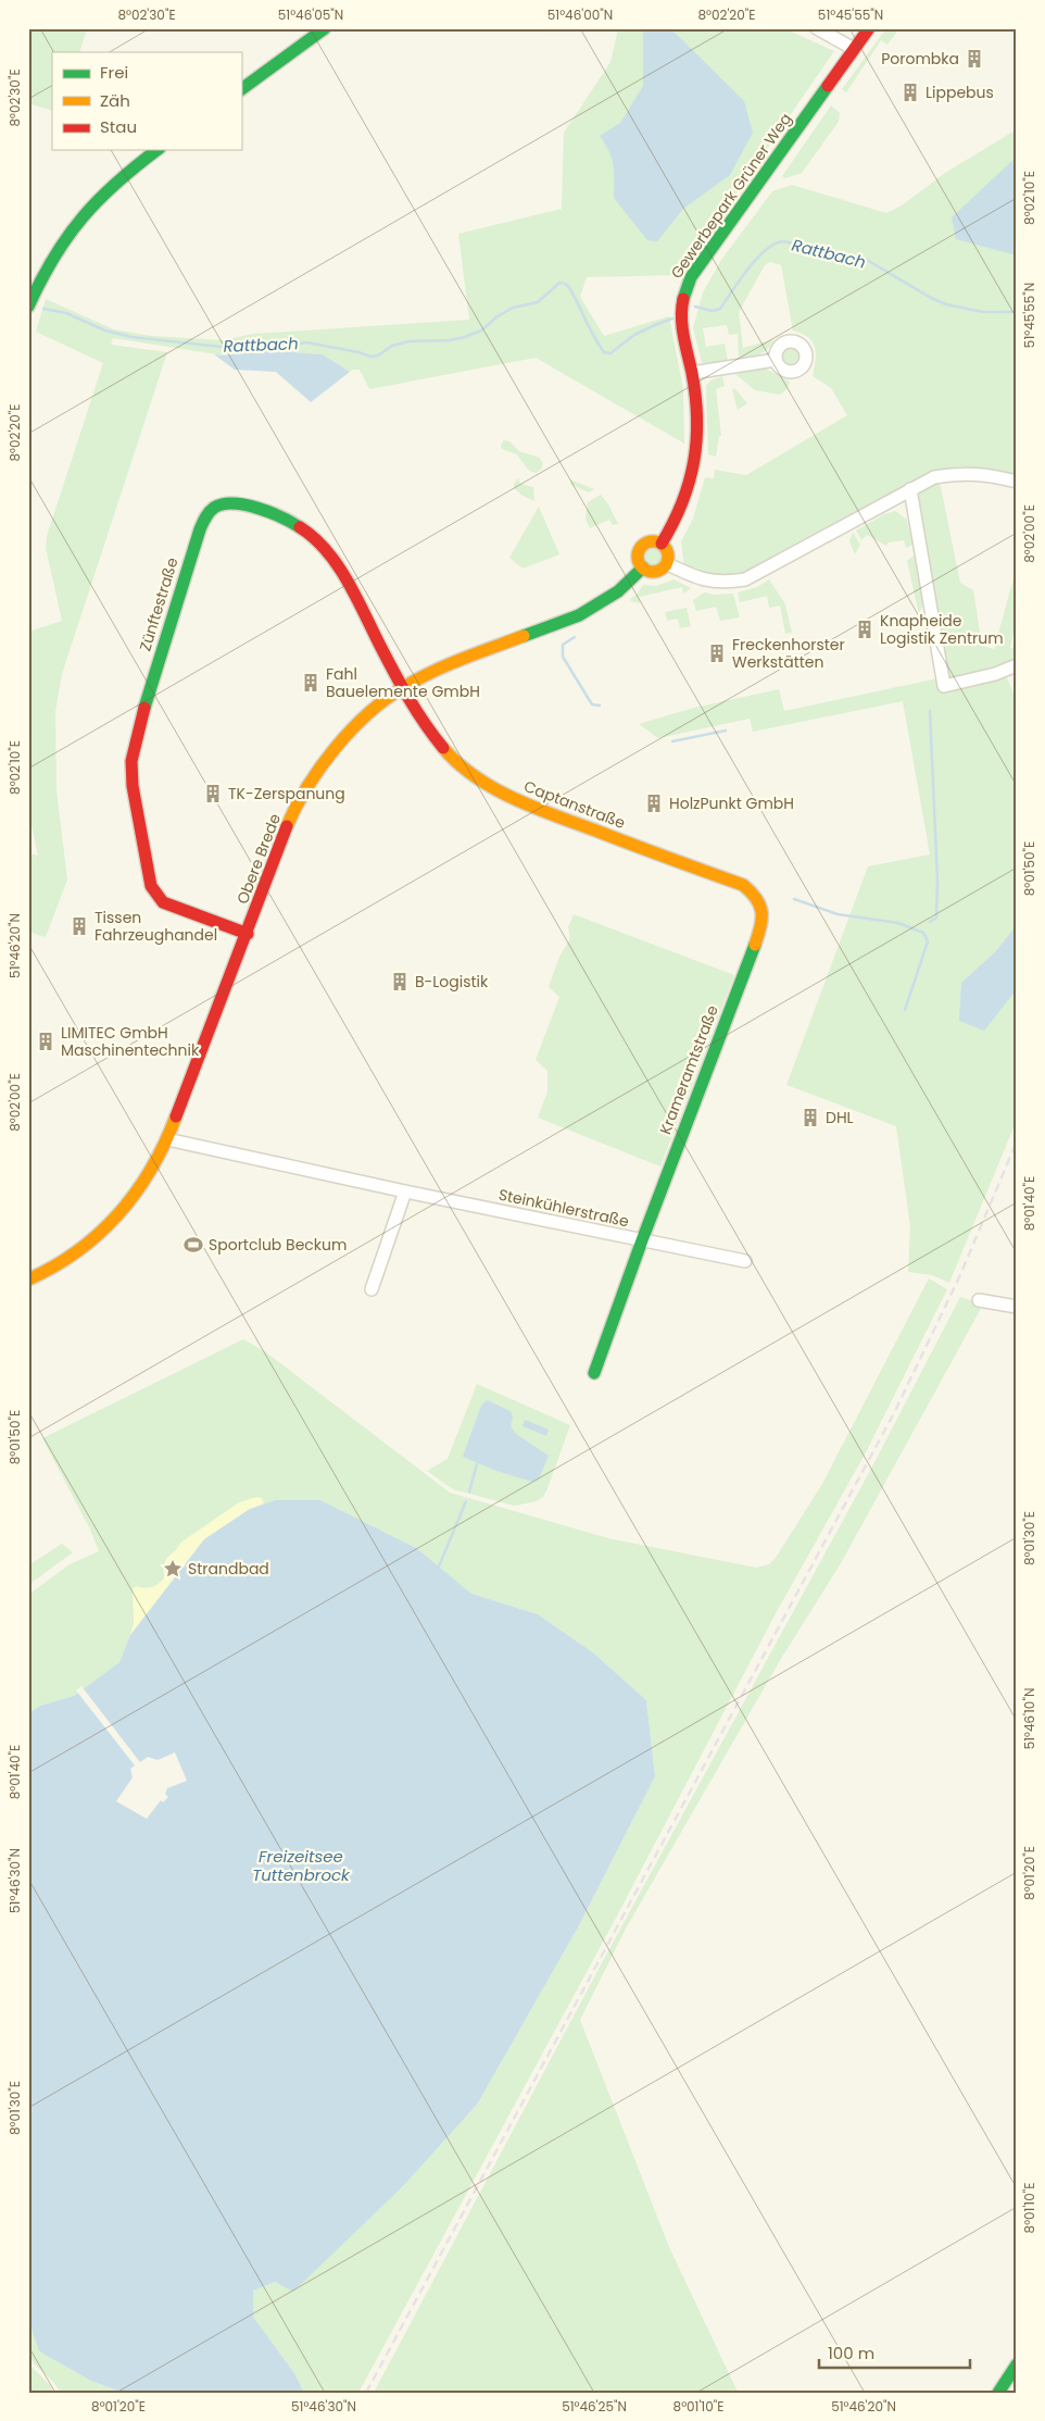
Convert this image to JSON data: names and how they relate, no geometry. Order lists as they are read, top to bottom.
{
  "streets": {
    "street": [
      "Gewerbepark Grüner Weg",
      "Zünftestraße",
      "Captanstraße",
      "Obere Brede",
      "Krameramtstraße",
      "Steinkühlerstraße"
    ]
  },
  "crossings": [
    ["Gewerbepark Grüner Weg", "Obere Brede"],
    ["Zünftestraße", "Captanstraße"],
    ["Zünftestraße", "Obere Brede"],
    ["Captanstraße", "Obere Brede"],
    ["Captanstraße", "Krameramtstraße"],
    ["Obere Brede", "Steinkühlerstraße"],
    ["Krameramtstraße", "Steinkühlerstraße"]
  ],
  "water": ["Rattbach", "Freizeitsee Tuttenbrock"],
  "places": {
    "building": [
      "Porombka",
      "Lippebus",
      "Knapheide Logistik Zentrum",
      "Freckenhorster Werkstätten",
      "Fahl Bauelemente GmbH",
      "TK-Zerspanung",
      "HolzPunkt GmbH",
      "Tissen Fahrzeughandel",
      "B-Logistik",
      "LIMITEC GmbH Maschinentechnik",
      "DHL"
    ],
    "sports": ["Sportclub Beckum"],
    "place": ["Strandbad"]
  },
  "legend": ["Frei", "Zäh", "Stau"],
  "scale_bar": "100 m",
  "coordinates": [
    "8°02'30\"E",
    "51°46'05\"N",
    "51°46'00\"N",
    "8°02'20\"E",
    "51°45'55\"N",
    "8°02'10\"E",
    "8°02'00\"E",
    "8°01'50\"E",
    "51°46'20\"N",
    "8°01'40\"E",
    "8°01'30\"E",
    "51°46'10\"N",
    "8°01'20\"E",
    "51°46'30\"N",
    "8°01'10\"E",
    "51°46'25\"N"
  ]
}
